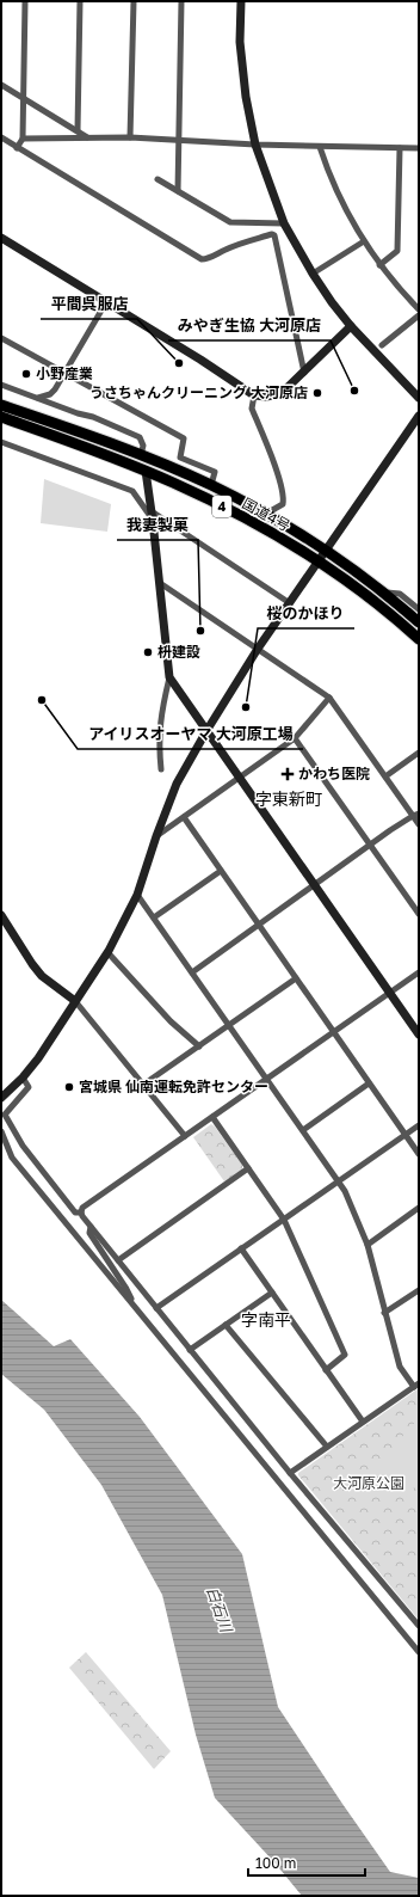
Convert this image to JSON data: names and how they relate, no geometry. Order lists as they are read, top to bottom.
{
  "streets": {
    "highway": ["4", "国道4号"]
  },
  "districts": ["字東新町", "字南平"],
  "water": ["白石川"],
  "parks": ["大河原公園"],
  "places": {
    "other": [
      "平間呉服店",
      "小野産業",
      "みやぎ生協 大河原店",
      "うさちゃんクリーニング 大河原店",
      "我妻製菓",
      "枡建設",
      "アイリスオーヤマ 大河原工場",
      "桜のかほり",
      "宮城県 仙南運転免許センター"
    ],
    "health": ["かわち医院"]
  },
  "scale_bar": "100 m"
}
